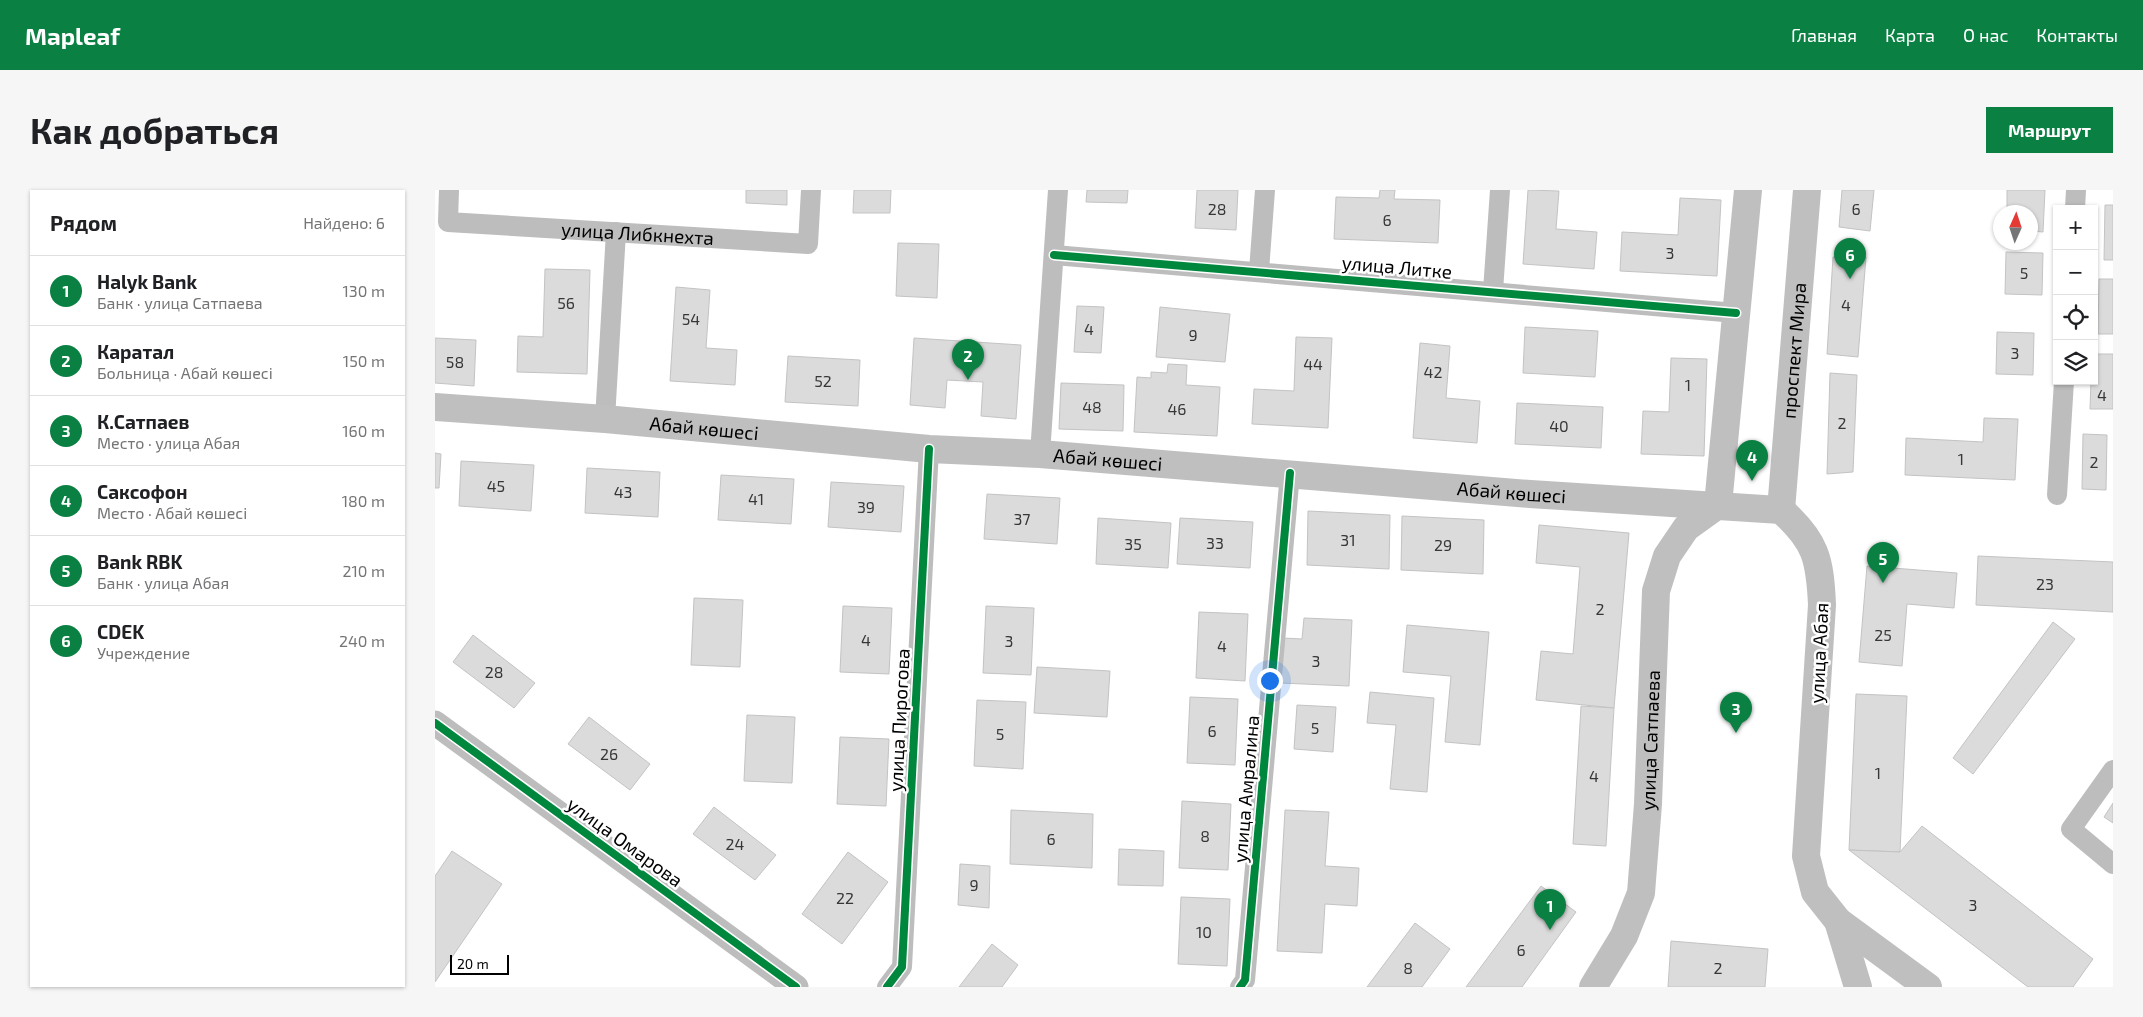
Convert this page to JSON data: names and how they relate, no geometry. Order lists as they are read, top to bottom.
{
  "streets": {
    "main road": [
      "проспект Мира",
      "Абай көшесі",
      "улица Абая",
      "улица Сатпаева"
    ],
    "street": [
      "улица Либкнехта",
      "улица Литке",
      "улица Пирогова",
      "улица Амралина",
      "улица Омарова"
    ]
  },
  "crossings": [
    ["проспект Мира", "Абай көшесі"],
    ["проспект Мира", "улица Абая"],
    ["Абай көшесі", "улица Абая"],
    ["Абай көшесі", "улица Пирогова"],
    ["Абай көшесі", "улица Сатпаева"],
    ["Абай көшесі", "улица Амралина"]
  ],
  "house_numbers": [
    "28",
    "6",
    "6",
    "3",
    "5",
    "56",
    "4",
    "54",
    "4",
    "9",
    "3",
    "58",
    "44",
    "42",
    "52",
    "1",
    "4",
    "48",
    "46",
    "2",
    "40",
    "1",
    "2",
    "45",
    "43",
    "41",
    "39",
    "37",
    "31",
    "33",
    "35",
    "29",
    "23",
    "2",
    "25",
    "4",
    "3",
    "4",
    "3",
    "28",
    "5",
    "6",
    "5",
    "26",
    "1",
    "4",
    "8",
    "6",
    "24",
    "9",
    "22",
    "3",
    "10",
    "6",
    "8",
    "2"
  ],
  "scale_bar": "20 m",
  "north": "top",
  "page": {
    "header": "Mapleaf",
    "nav": [
      "Главная",
      "Карта",
      "О нас",
      "Контакты"
    ],
    "buttons": "Маршрут",
    "title": "Как добраться",
    "heading": ["Рядом", "Найдено: 6"],
    "map_buttons": ["+", "−"],
    "pins": [
      "6",
      "2",
      "4",
      "5",
      "3",
      "1"
    ],
    "list": [
      {
        "mark": "1",
        "name": "Halyk Bank",
        "note": "Банк · улица Сатпаева",
        "value": "130 m"
      },
      {
        "mark": "2",
        "name": "Каратал",
        "note": "Больница · Абай көшесі",
        "value": "150 m"
      },
      {
        "mark": "3",
        "name": "К.Сатпаев",
        "note": "Место · улица Абая",
        "value": "160 m"
      },
      {
        "mark": "4",
        "name": "Саксофон",
        "note": "Место · Абай көшесі",
        "value": "180 m"
      },
      {
        "mark": "5",
        "name": "Bank RBK",
        "note": "Банк · улица Абая",
        "value": "210 m"
      },
      {
        "mark": "6",
        "name": "CDEK",
        "note": "Учреждение",
        "value": "240 m"
      }
    ],
    "scale": "20 m"
  }
}
